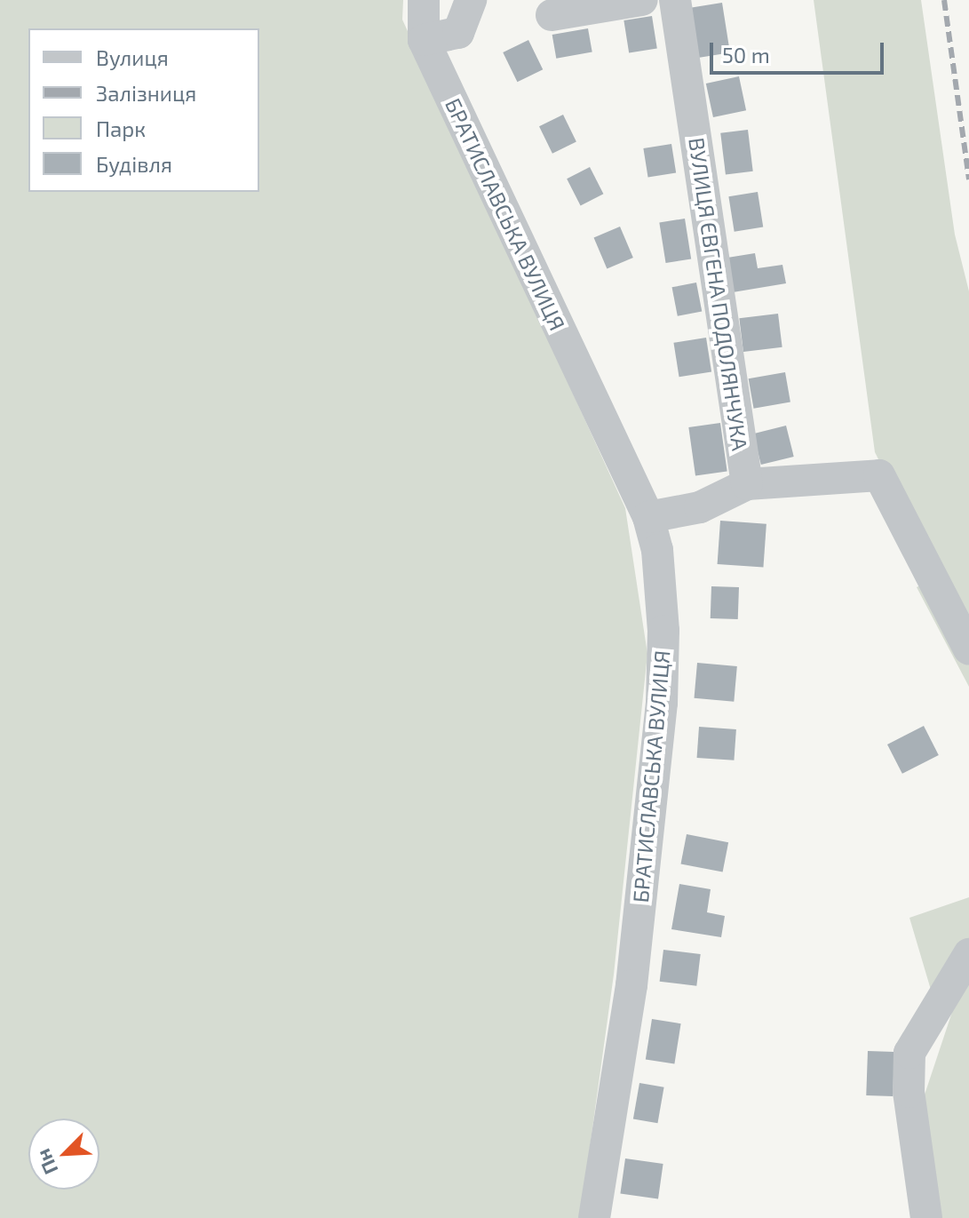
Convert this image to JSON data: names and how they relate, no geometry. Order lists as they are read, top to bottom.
{
  "streets": {
    "street": ["БРАТИСЛАВСЬКА ВУЛИЦЯ", "ВУЛИЦЯ ЄВГЕНА ПОДОЛЯНЧУКА"]
  },
  "legend": [
    "Вулиця",
    "Залізниця",
    "Парк",
    "Будівля"
  ],
  "scale_bar": "50 m",
  "north": "bottom left"
}
